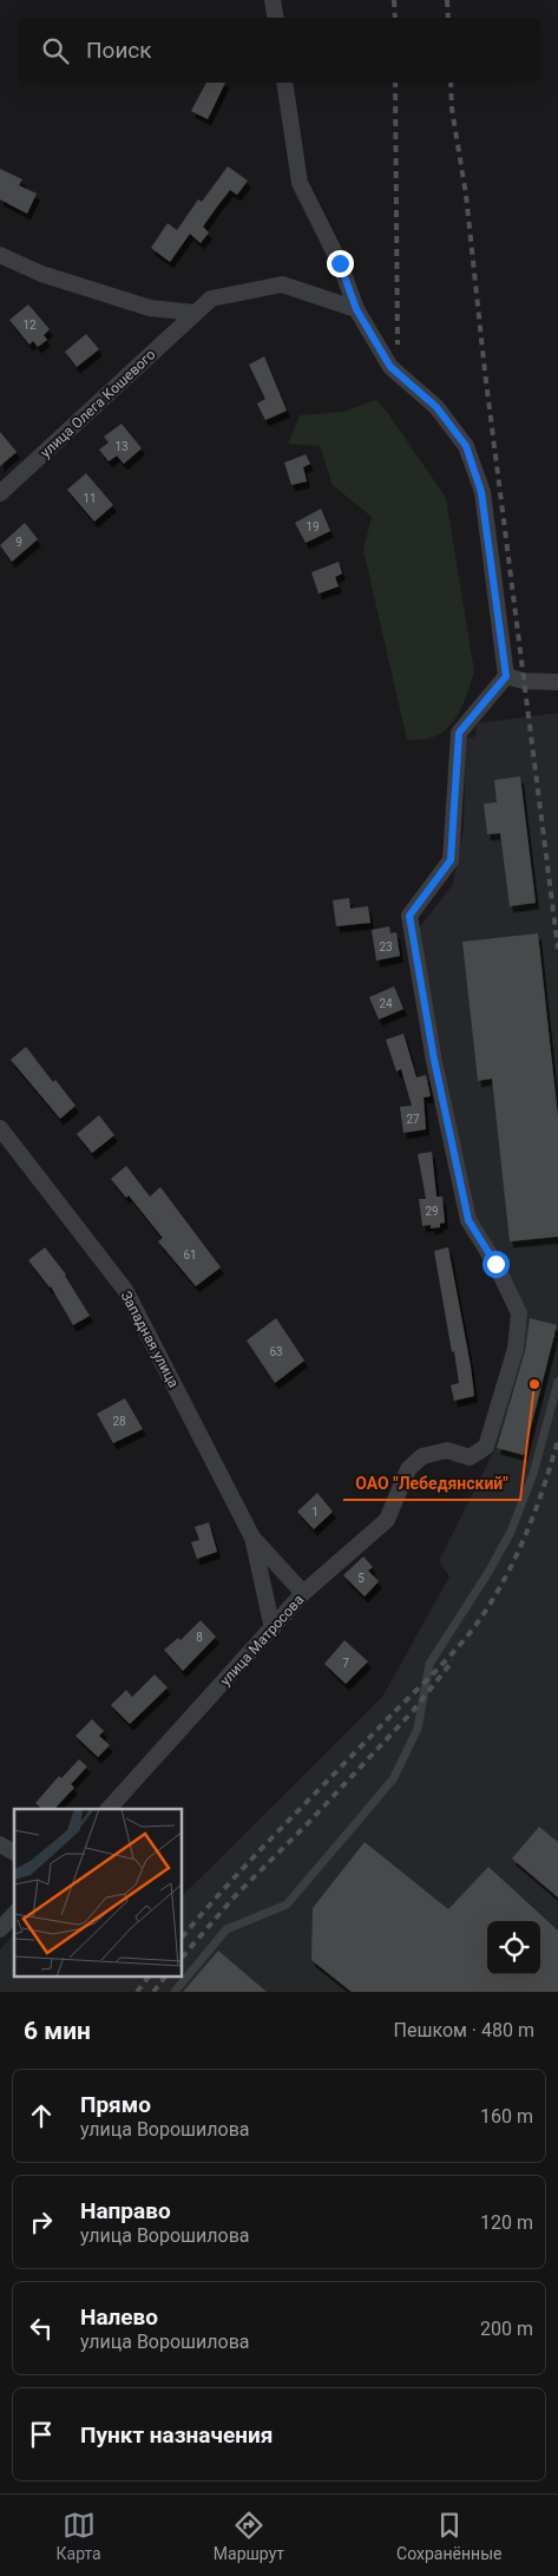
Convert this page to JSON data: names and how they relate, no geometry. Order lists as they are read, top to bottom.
{
  "streets": {
    "street": ["улица Олега Кошевого", "Западная улица", "улица Матросова"]
  },
  "places": ["ОАО \"Лебедянский\""],
  "house_numbers": [
    "12",
    "13",
    "11",
    "19",
    "9",
    "23",
    "24",
    "27",
    "29",
    "61",
    "63",
    "28",
    "1",
    "5",
    "8",
    "7"
  ],
  "page": {
    "search": "Поиск",
    "heading": ["6 мин", "Пешком · 480 m"],
    "list": [
      ["Прямо", "улица Ворошилова", "160 m"],
      ["Направо", "улица Ворошилова", "120 m"],
      ["Налево", "улица Ворошилова", "200 m"],
      "Пункт назначения"
    ],
    "nav": ["Карта", "Маршрут", "Сохранённые"]
  }
}
